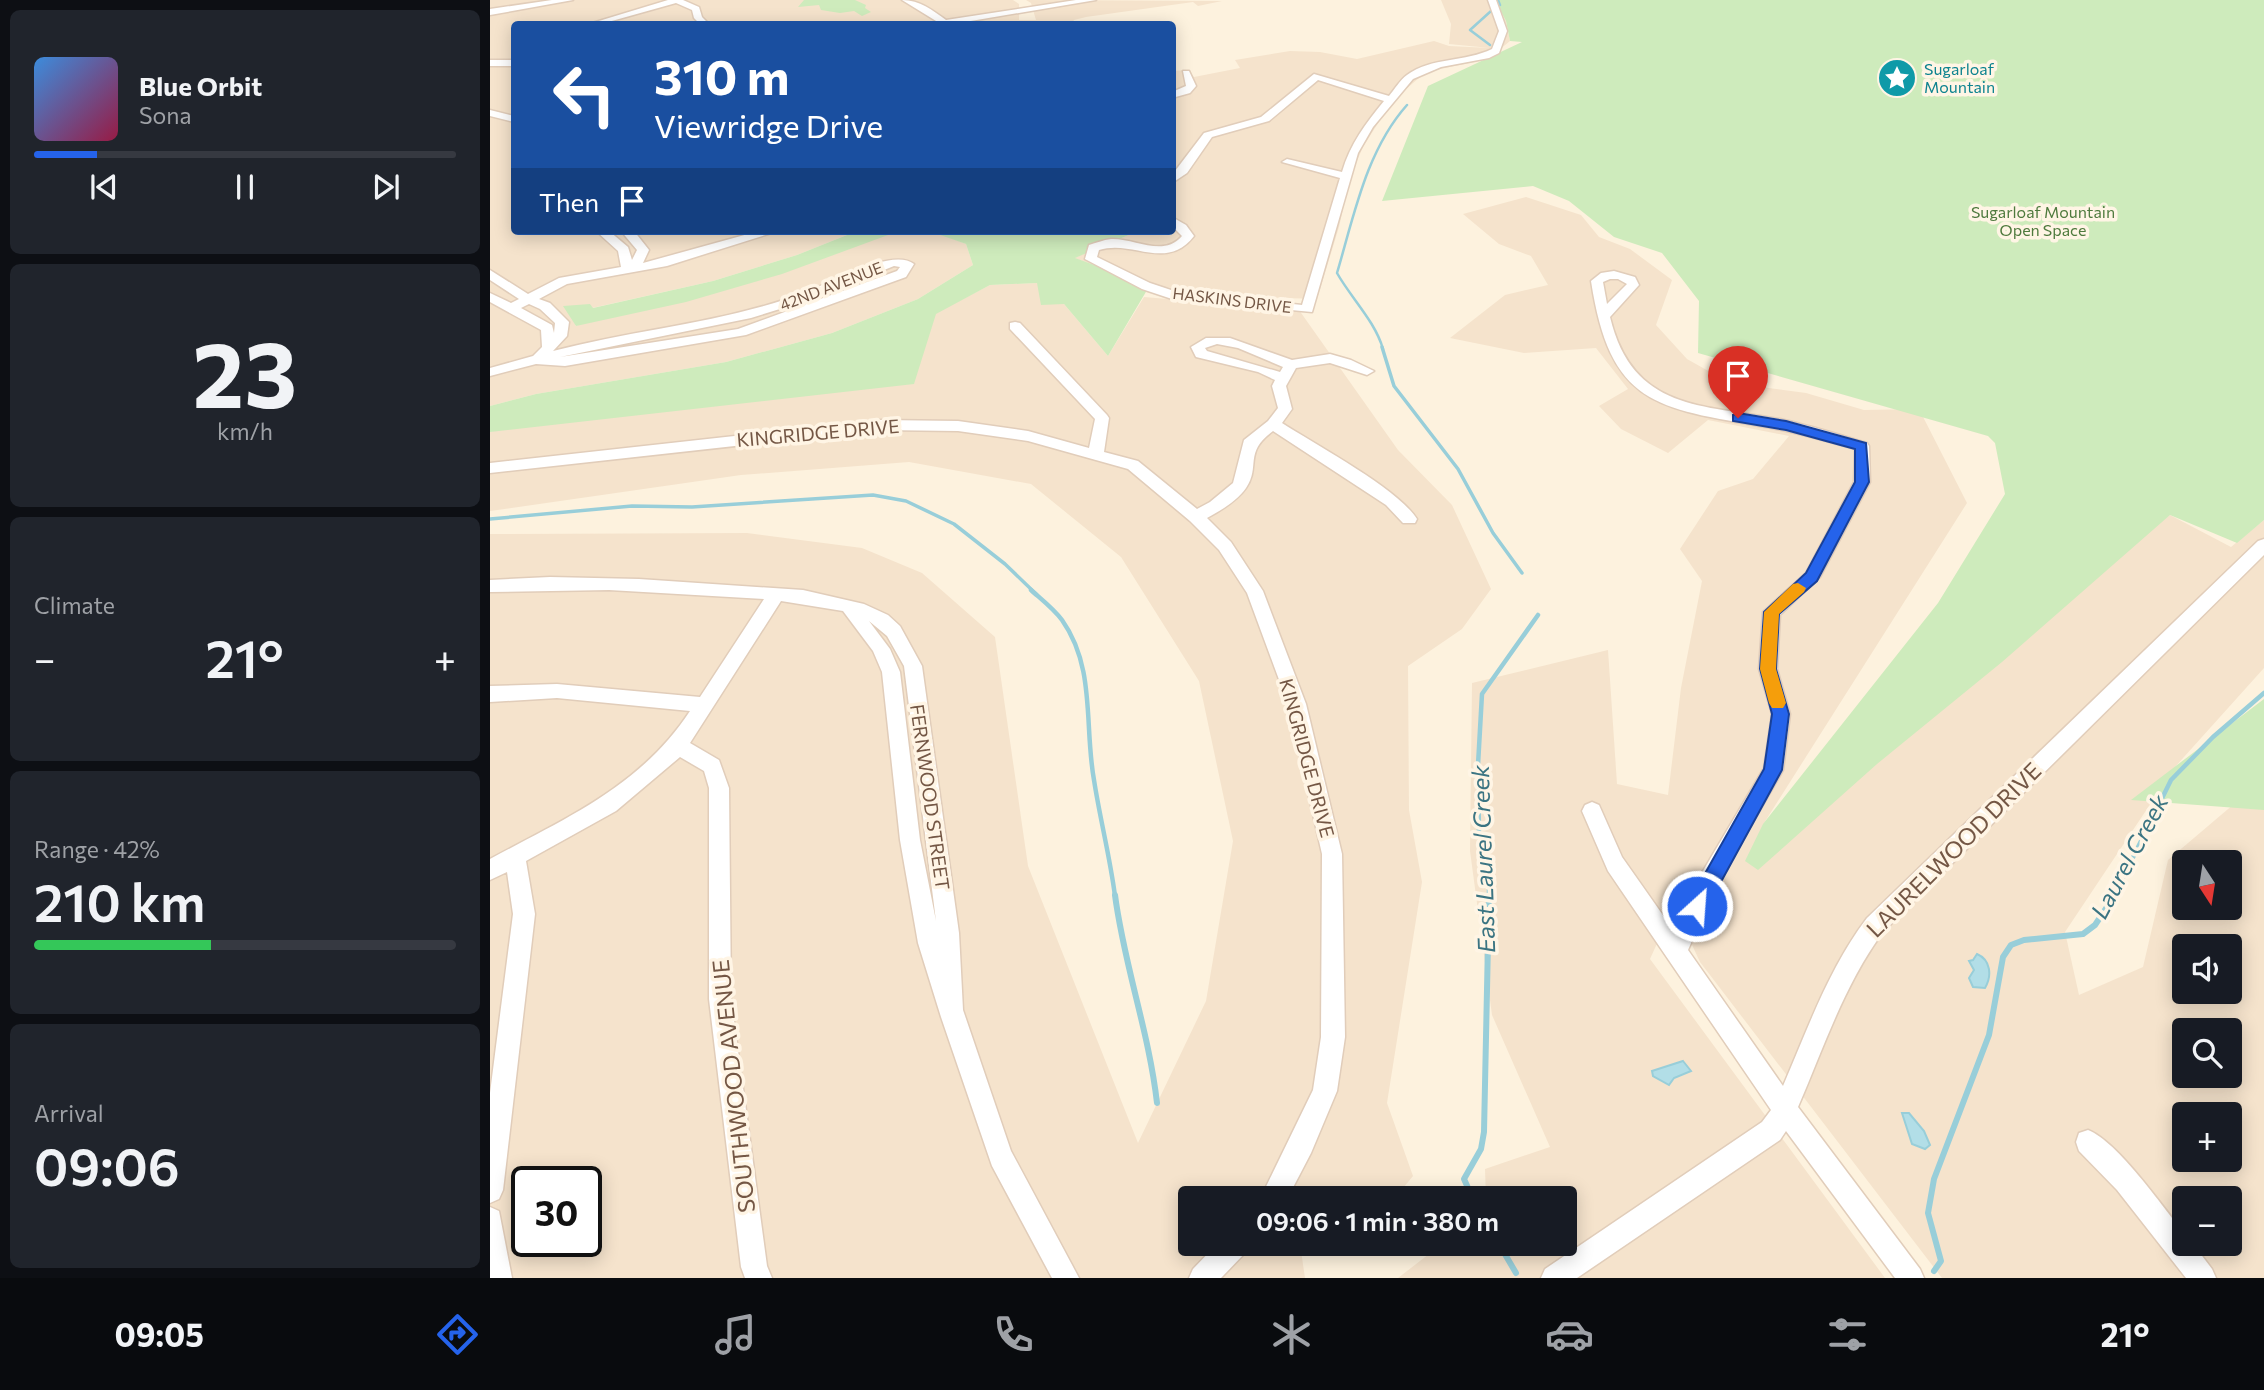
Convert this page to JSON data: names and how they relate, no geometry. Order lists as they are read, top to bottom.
{
  "streets": {
    "street": [
      "42ND AVENUE",
      "HASKINS DRIVE",
      "KINGRIDGE DRIVE",
      "FERNWOOD STREET",
      "LAURELWOOD DRIVE",
      "SOUTHWOOD AVENUE"
    ]
  },
  "water": ["Laurel Creek", "East Laurel Creek"],
  "parks": ["Sugarloaf Mountain Open Space"],
  "places": {
    "place": ["Sugarloaf Mountain"]
  },
  "north": "bottom",
  "page": {
    "turn": ["310 m", "Viewridge Drive"],
    "song": ["Blue Orbit", "Sona"],
    "then": "Then",
    "tile": [
      ["23", "km/h"],
      "Climate",
      ["Range · 42%", "210 km"],
      ["Arrival", "09:06"]
    ],
    "heat": ["−", "21°", "+"],
    "map_buttons": ["+", "−"],
    "limit": "30",
    "trip": "09:06 · 1 min · 380 m",
    "tabs": ["09:05", "21°"]
  }
}
